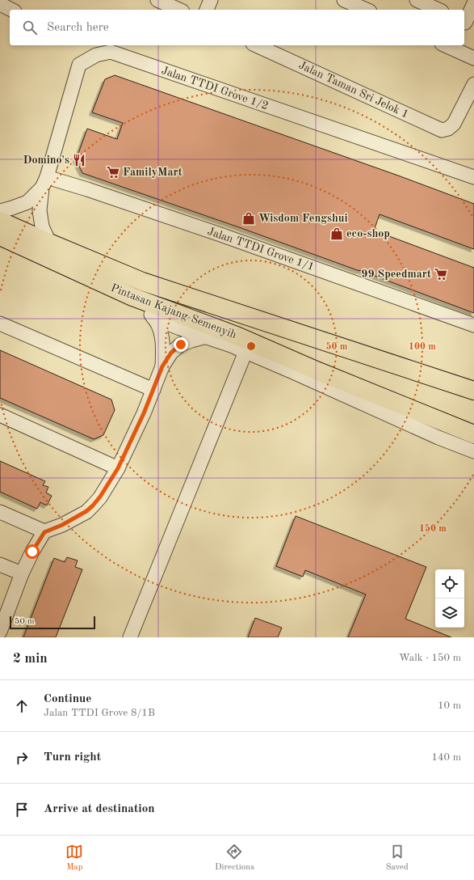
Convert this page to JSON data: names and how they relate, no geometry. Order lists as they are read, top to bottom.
{
  "streets": {
    "highway": ["Pintasan Kajang-Semenyih"],
    "street": ["Jalan TTDI Grove 1/2", "Jalan Taman Sri Jelok 1", "Jalan TTDI Grove 1/1"]
  },
  "crossings": [
    ["Jalan TTDI Grove 1/2", "Jalan TTDI Grove 1/1"],
    ["Jalan TTDI Grove 1/2", "Pintasan Kajang-Semenyih"]
  ],
  "places": {
    "restaurant": ["Domino's"],
    "supermarket": ["FamilyMart", "99 Speedmart"],
    "shop": ["Wisdom Fengshui", "eco-shop"]
  },
  "scale_bar": "50 m",
  "page": {
    "search": "Search here",
    "scale": "50 m",
    "heading": ["2 min", "Walk · 150 m"],
    "list": [
      ["Continue", "Jalan TTDI Grove 8/1B", "10 m"],
      ["Turn right", "140 m"],
      "Arrive at destination"
    ],
    "nav": ["Map", "Directions", "Saved"]
  },
  "rings": ["50 m", "100 m", "150 m"]
}
